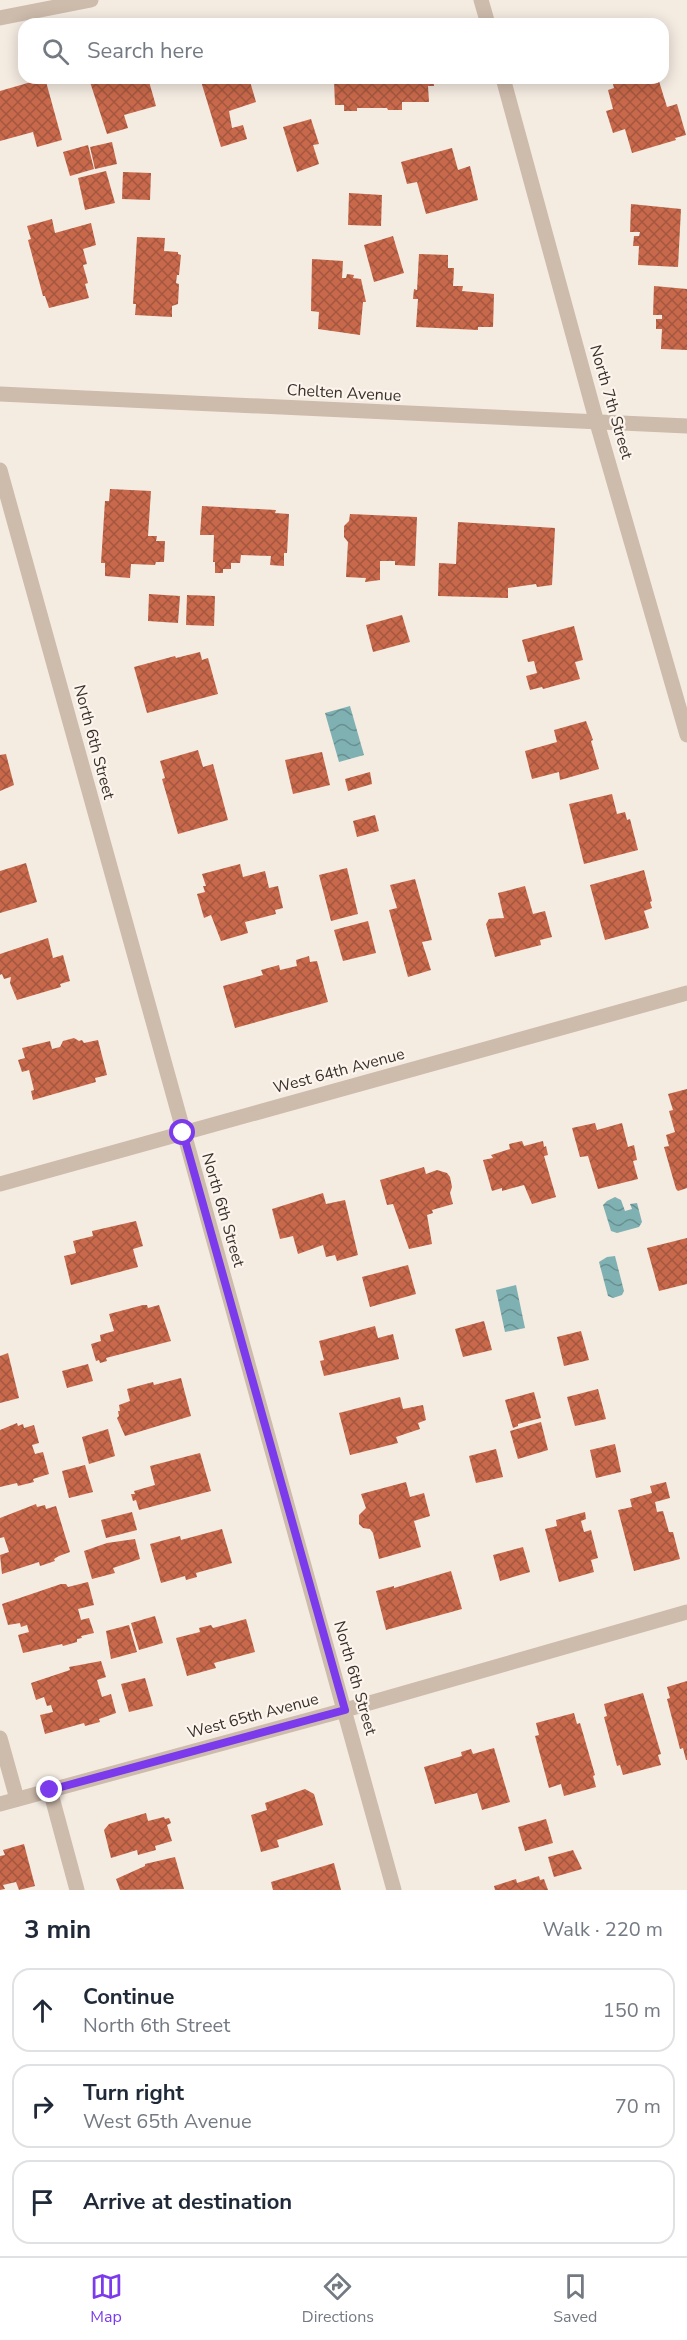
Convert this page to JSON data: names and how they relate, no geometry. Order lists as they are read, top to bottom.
{
  "streets": {
    "street": [
      "Chelten Avenue",
      "North 7th Street",
      "North 6th Street",
      "West 64th Avenue",
      "West 65th Avenue"
    ]
  },
  "crossings": [
    ["Chelten Avenue", "North 7th Street"],
    ["North 6th Street", "West 64th Avenue"],
    ["North 6th Street", "West 65th Avenue"]
  ],
  "page": {
    "search": "Search here",
    "heading": ["3 min", "Walk · 220 m"],
    "list": [
      ["Continue", "North 6th Street", "150 m"],
      ["Turn right", "West 65th Avenue", "70 m"],
      "Arrive at destination"
    ],
    "nav": ["Map", "Directions", "Saved"]
  }
}
